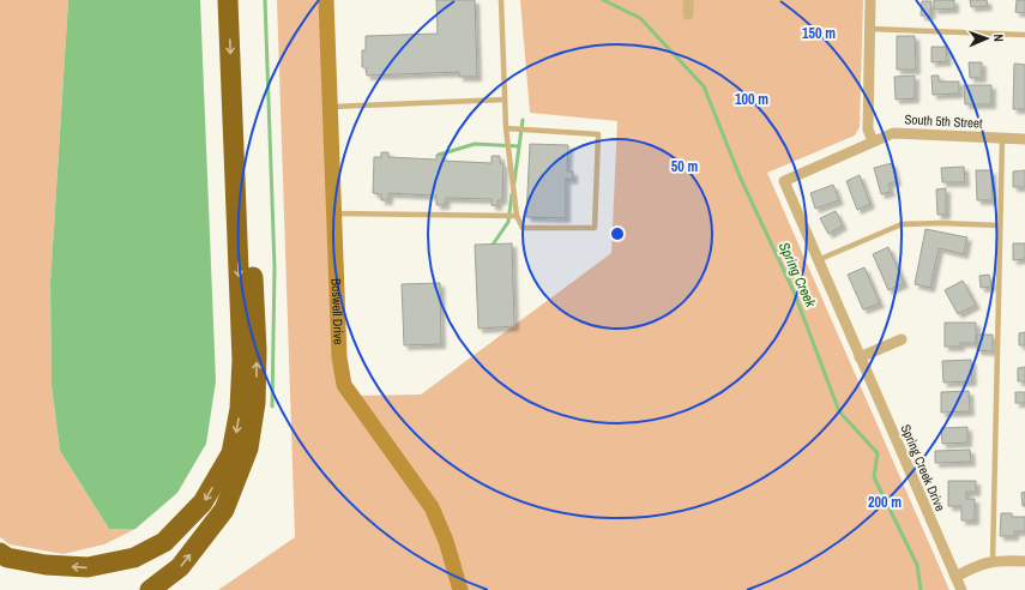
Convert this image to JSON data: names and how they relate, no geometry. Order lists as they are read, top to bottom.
{
  "streets": {
    "street": ["South 5th Street", "Boswell Drive", "Spring Creek Drive"]
  },
  "crossings": [
    ["South 5th Street", "Spring Creek Drive"]
  ],
  "water": ["Spring Creek"],
  "north": "right",
  "rings": [
    "150 m",
    "100 m",
    "50 m",
    "200 m"
  ]
}
